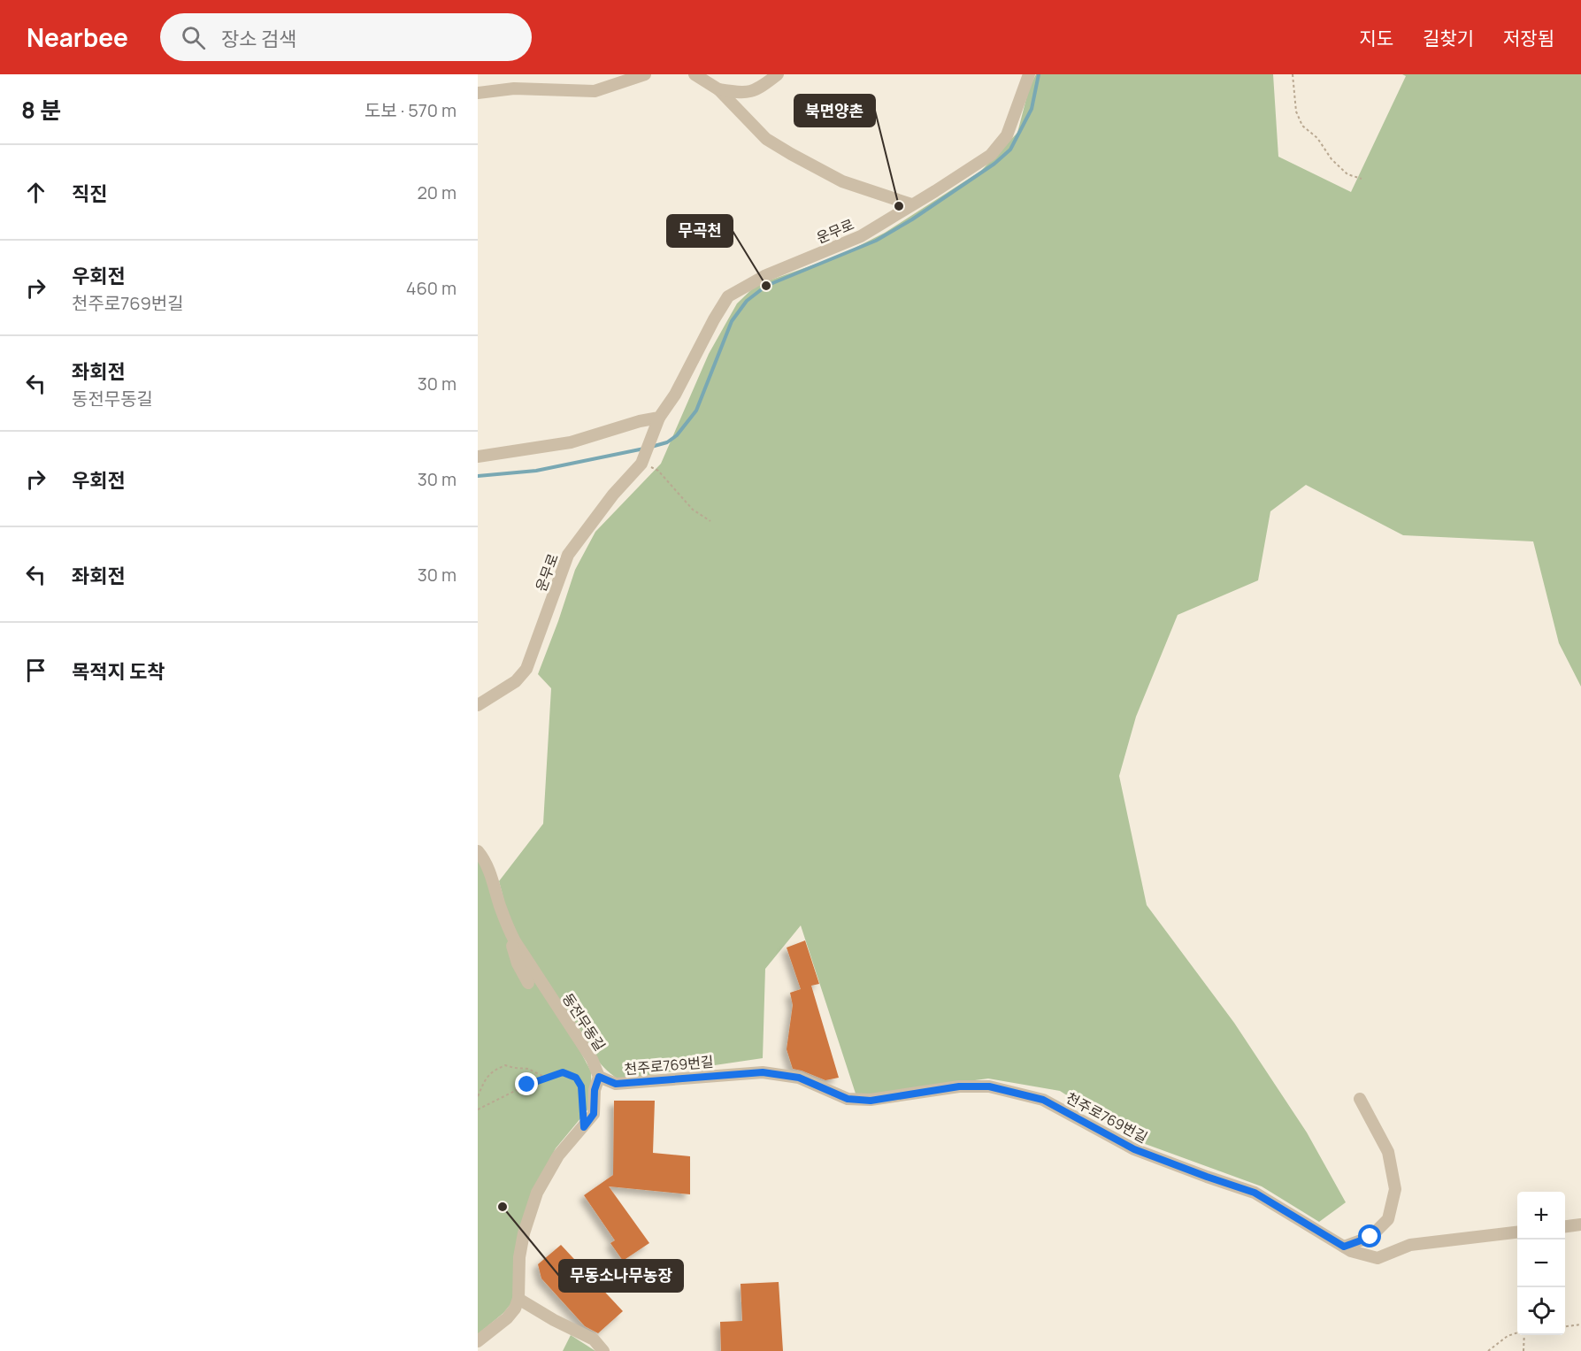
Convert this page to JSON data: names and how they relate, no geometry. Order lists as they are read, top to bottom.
{
  "streets": {
    "street": ["운무로", "동전무동길", "천주로769번길"]
  },
  "crossings": [
    ["동전무동길", "천주로769번길"]
  ],
  "places": ["북면양촌", "무곡천", "무동소나무농장"],
  "page": {
    "header": "Nearbee",
    "search": "장소 검색",
    "nav": ["지도", "길찾기", "저장됨"],
    "heading": ["8 분", "도보 · 570 m"],
    "list": [
      ["직진", "20 m"],
      ["우회전", "천주로769번길", "460 m"],
      ["좌회전", "동전무동길", "30 m"],
      ["우회전", "30 m"],
      ["좌회전", "30 m"],
      "목적지 도착"
    ],
    "map_buttons": ["+", "−"]
  }
}
